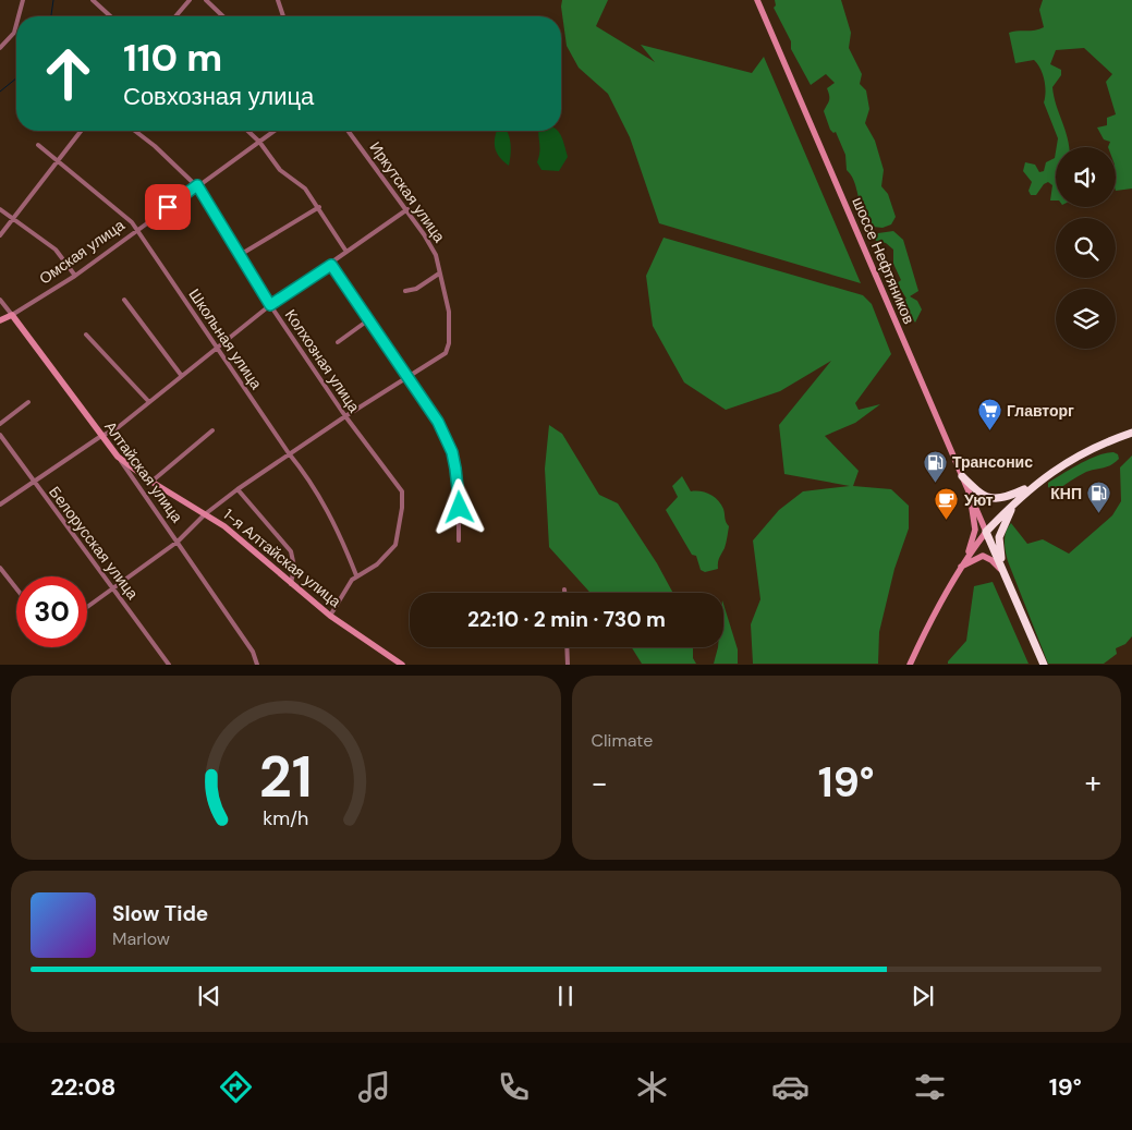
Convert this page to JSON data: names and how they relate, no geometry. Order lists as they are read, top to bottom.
{
  "streets": {
    "main road": [
      "Омская улица",
      "шоссе Нефтяников",
      "Алтайская улица",
      "1-я Алтайская улица"
    ],
    "street": [
      "Иркутская улица",
      "Школьная улица",
      "Колхозная улица",
      "Белорусская улица"
    ]
  },
  "crossings": [
    ["Омская улица", "Школьная улица"],
    ["Омская улица", "Колхозная улица"],
    ["Омская улица", "Алтайская улица"],
    ["Школьная улица", "Колхозная улица"],
    ["Алтайская улица", "1-я Алтайская улица"]
  ],
  "places": {
    "supermarket": ["Главторг"],
    "fuel station": ["Трансонис", "КНП"],
    "cafe": ["Уют"]
  },
  "page": {
    "turn": ["110 m", "Совхозная улица"],
    "limit": "30",
    "trip": "22:10 · 2 min · 730 m",
    "tile": "Climate",
    "heat": ["−", "19°", "+"],
    "song": ["Slow Tide", "Marlow"],
    "tabs": ["22:08", "19°"],
    "gauge": ["21", "km/h"]
  }
}
